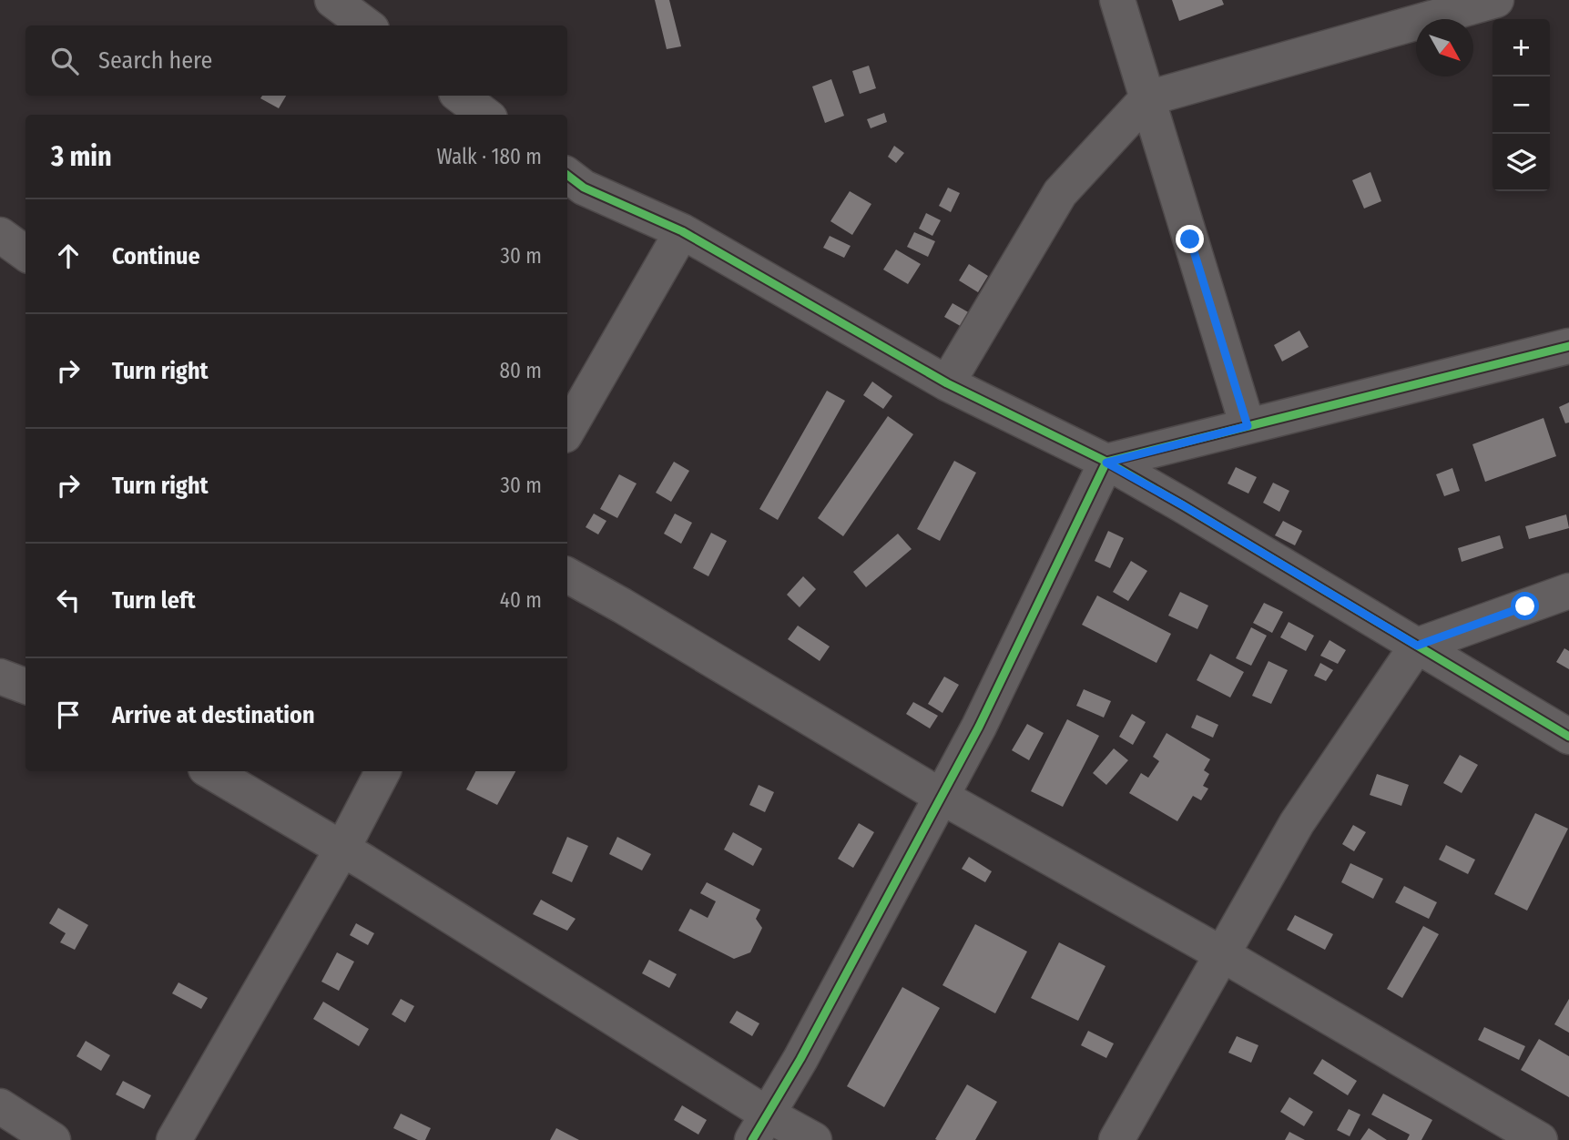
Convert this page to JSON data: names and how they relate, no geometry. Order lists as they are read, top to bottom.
{
  "north": "bottom right",
  "page": {
    "map_buttons": ["+", "−"],
    "search": "Search here",
    "heading": ["3 min", "Walk · 180 m"],
    "list": [
      ["Continue", "30 m"],
      ["Turn right", "80 m"],
      ["Turn right", "30 m"],
      ["Turn left", "40 m"],
      "Arrive at destination"
    ]
  }
}
